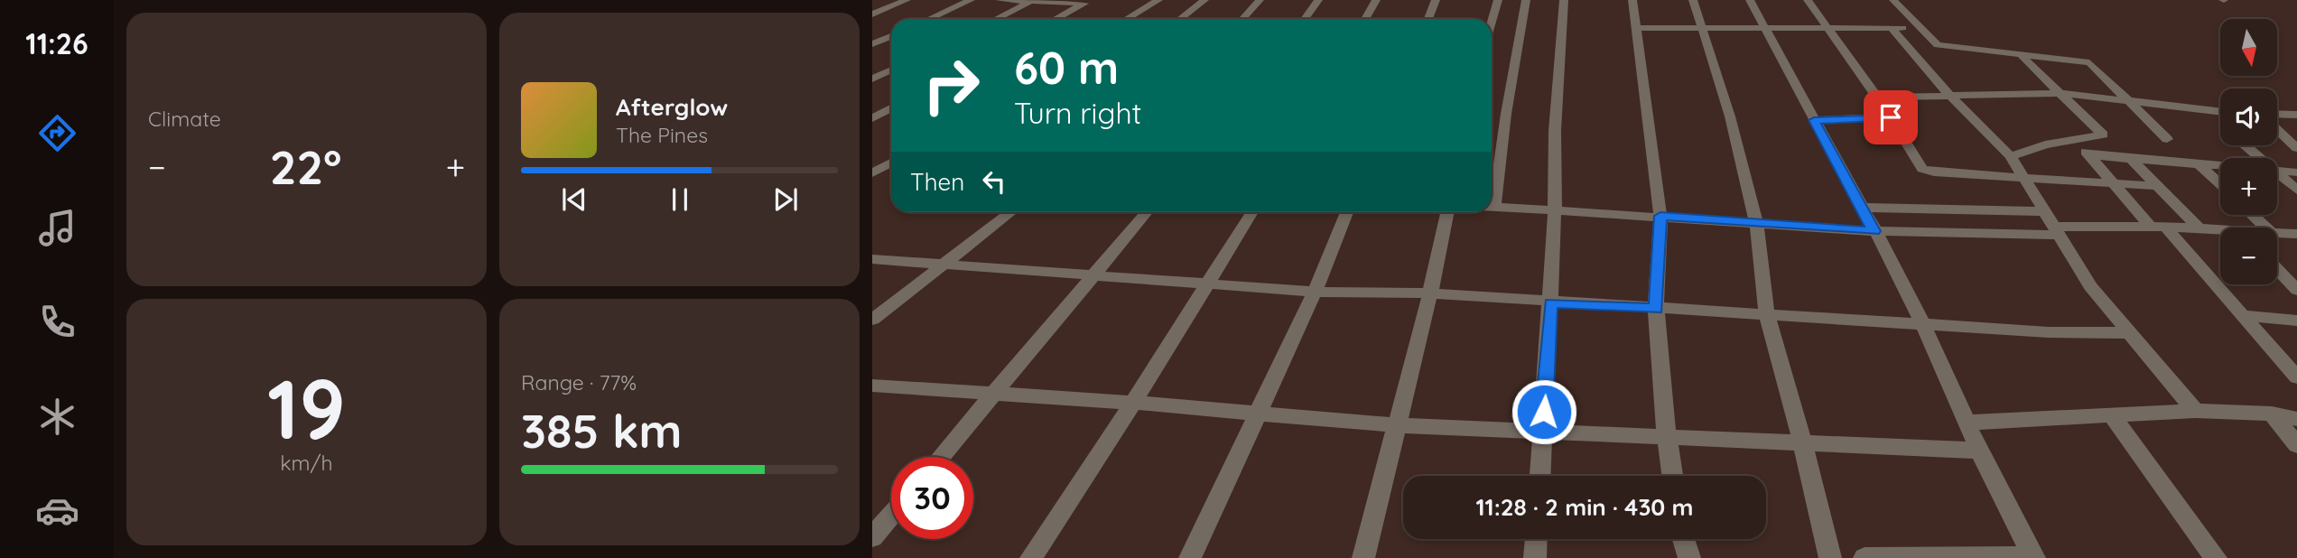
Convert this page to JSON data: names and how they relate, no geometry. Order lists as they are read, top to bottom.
{
  "north": "bottom",
  "page": {
    "tabs": "11:26",
    "tile": [
      "Climate",
      ["19", "km/h"],
      ["Range · 77%", "385 km"]
    ],
    "map_buttons": ["+", "−"],
    "turn": ["60 m", "Turn right"],
    "song": ["Afterglow", "The Pines"],
    "heat": ["−", "22°", "+"],
    "then": "Then",
    "limit": "30",
    "trip": "11:28 · 2 min · 430 m"
  }
}
